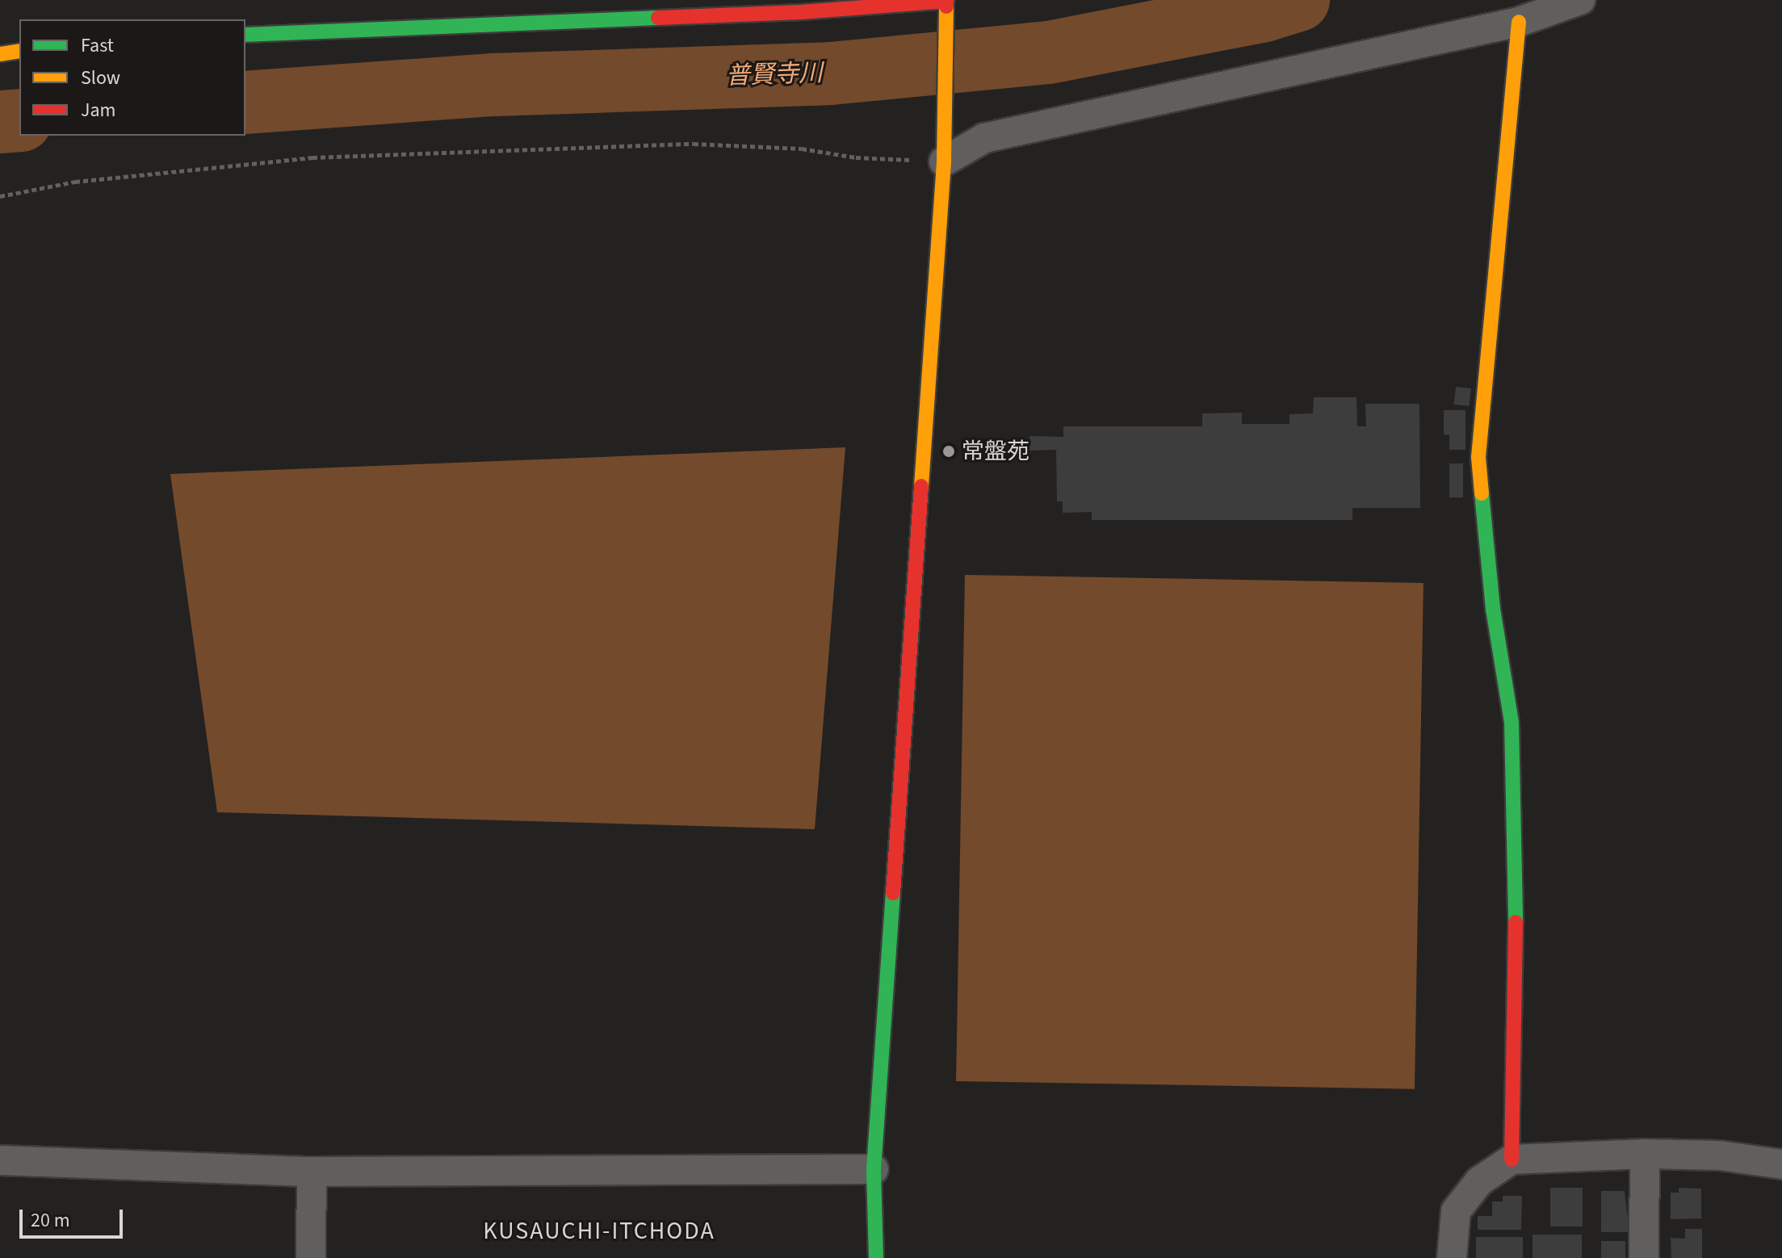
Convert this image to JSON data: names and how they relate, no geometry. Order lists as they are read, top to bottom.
{
  "districts": ["KUSAUCHI-ITCHODA"],
  "water": ["普賢寺川"],
  "places": ["常盤苑"],
  "legend": ["Fast", "Slow", "Jam"],
  "scale_bar": "20 m"
}
